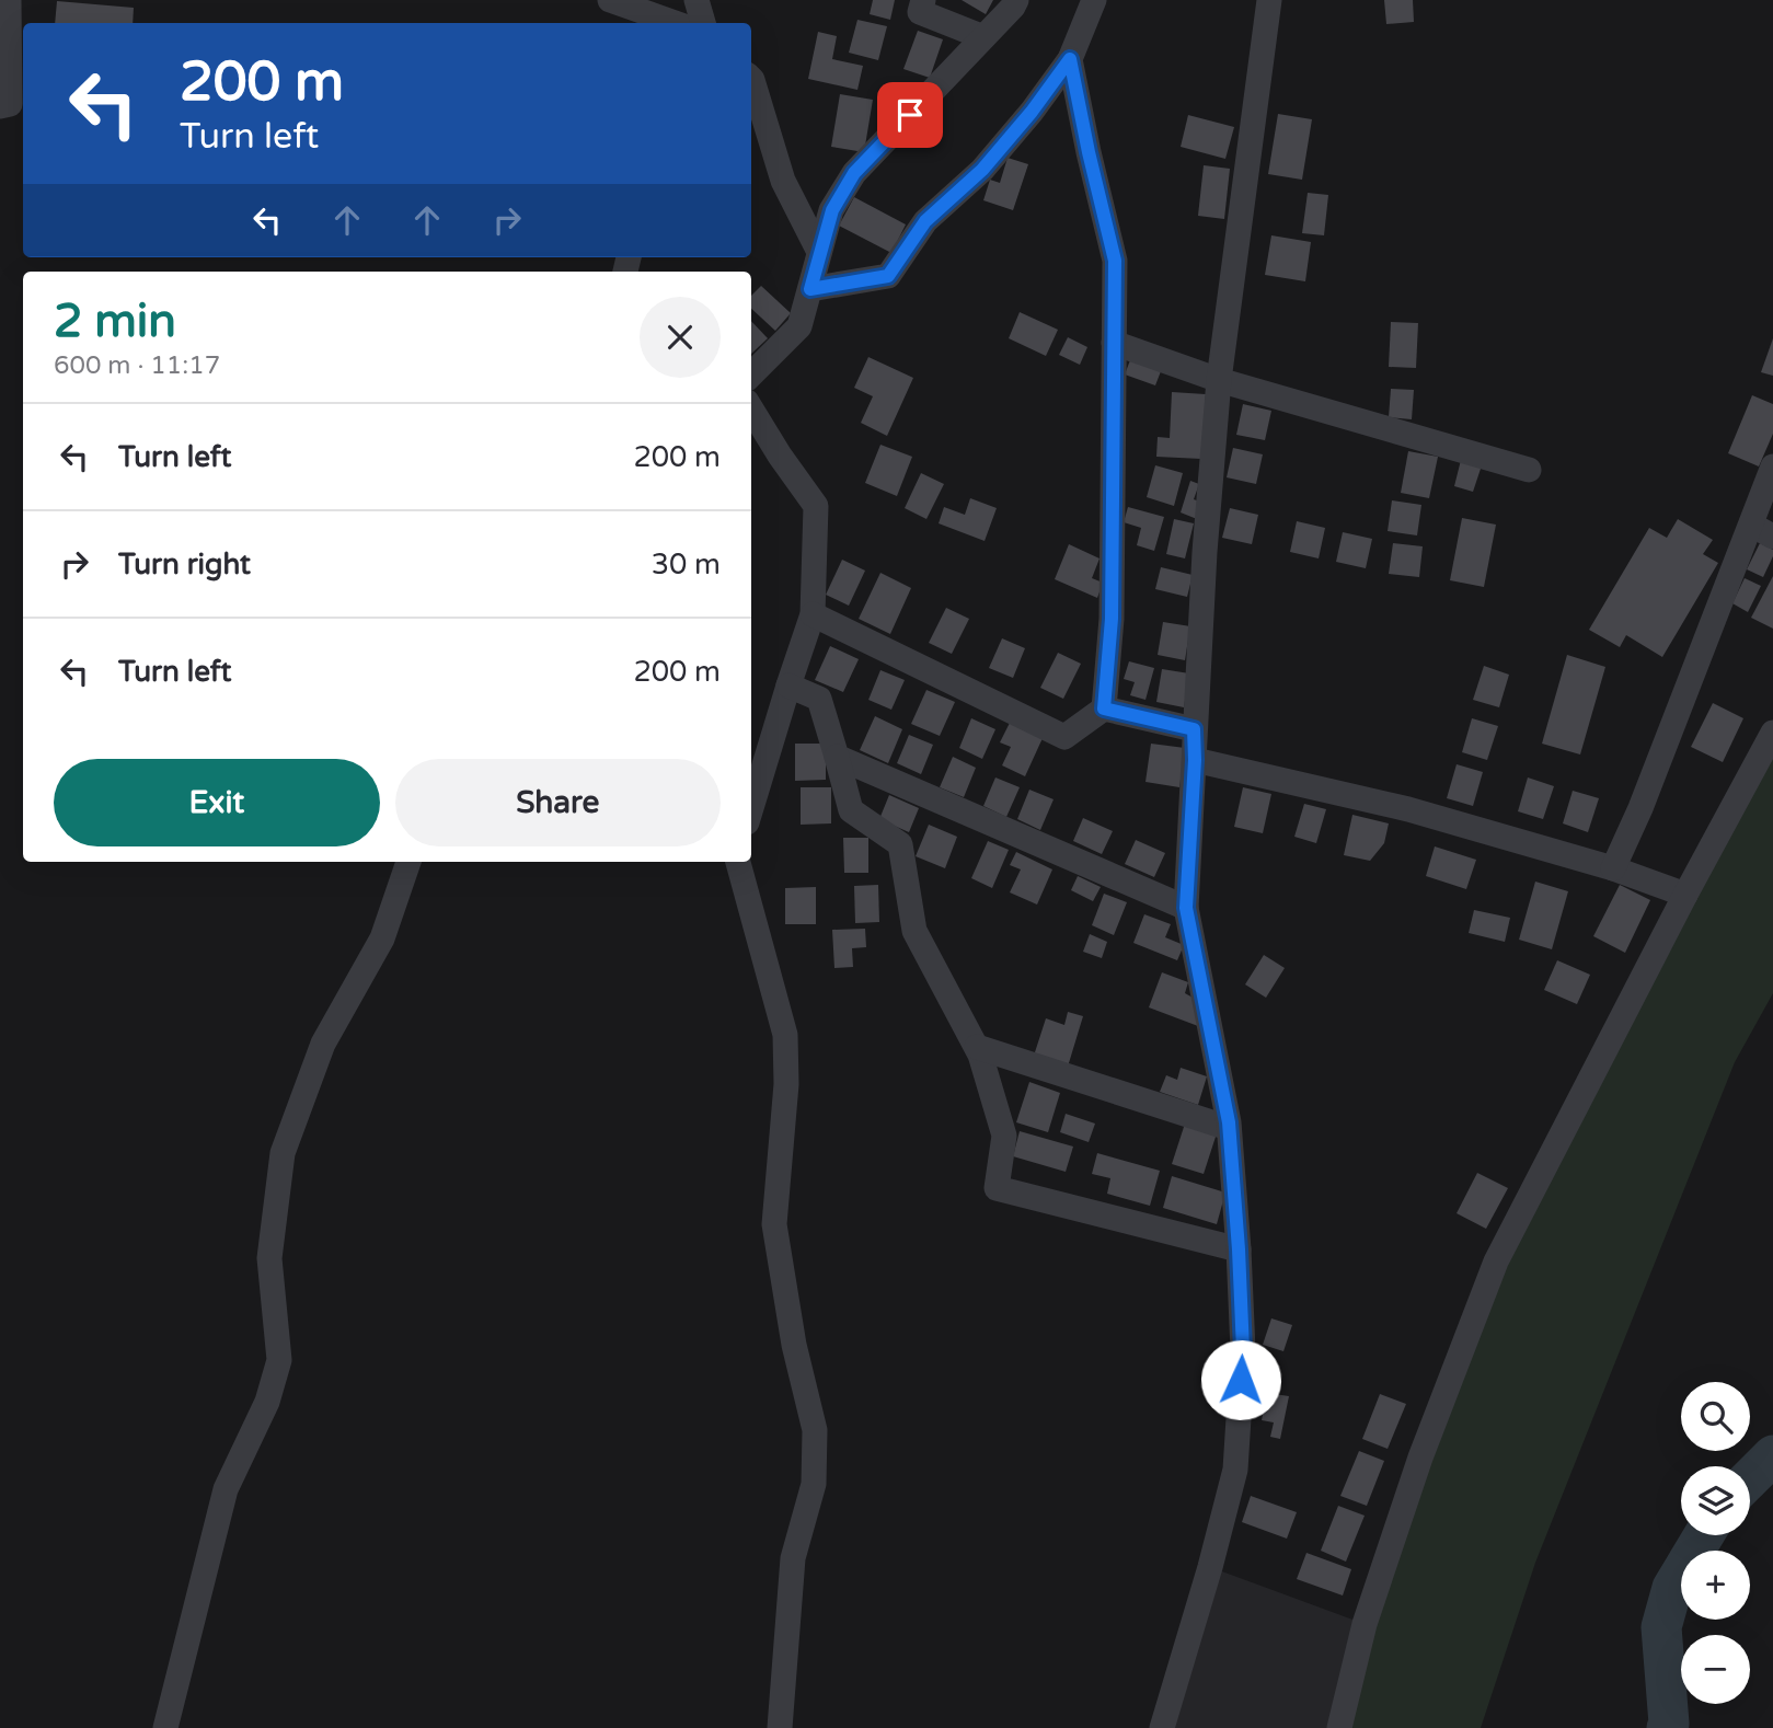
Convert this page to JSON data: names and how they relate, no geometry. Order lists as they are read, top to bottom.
{
  "page": {
    "turn": ["200 m", "Turn left"],
    "heading": ["2 min", "600 m · 11:17"],
    "list": [
      {
        "name": "Turn left",
        "value": "200 m"
      },
      {
        "name": "Turn right",
        "value": "30 m"
      },
      {
        "name": "Turn left",
        "value": "200 m"
      }
    ],
    "buttons": ["Exit", "Share"],
    "map_buttons": ["+", "−"]
  }
}
